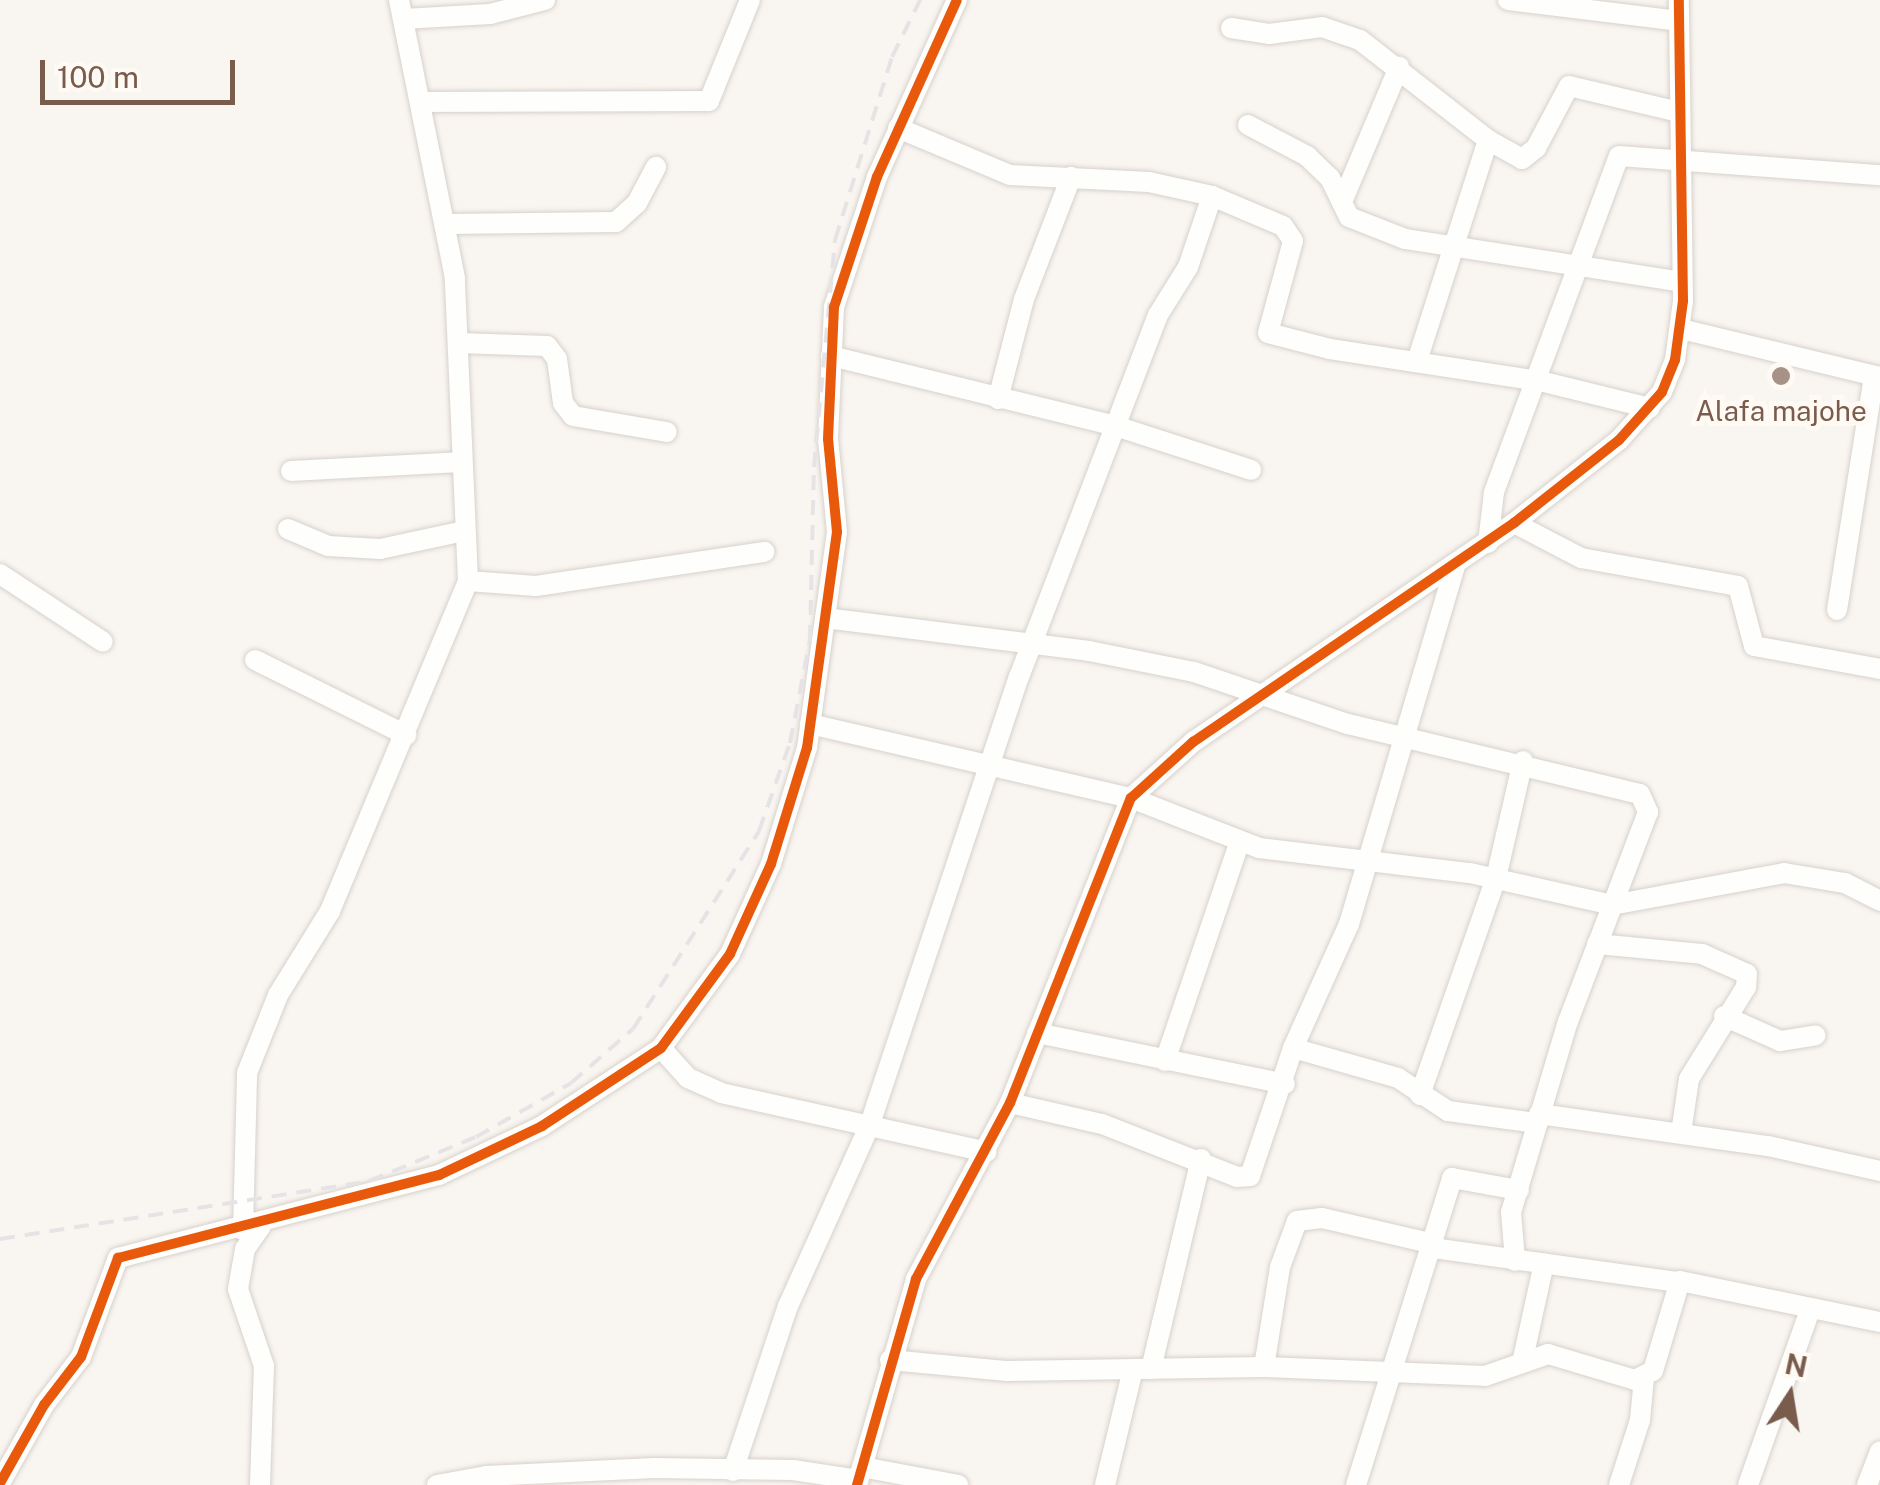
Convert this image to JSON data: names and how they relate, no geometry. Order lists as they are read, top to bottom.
{
  "places": ["Alafa majohe"],
  "scale_bar": "100 m",
  "north": "top"
}
